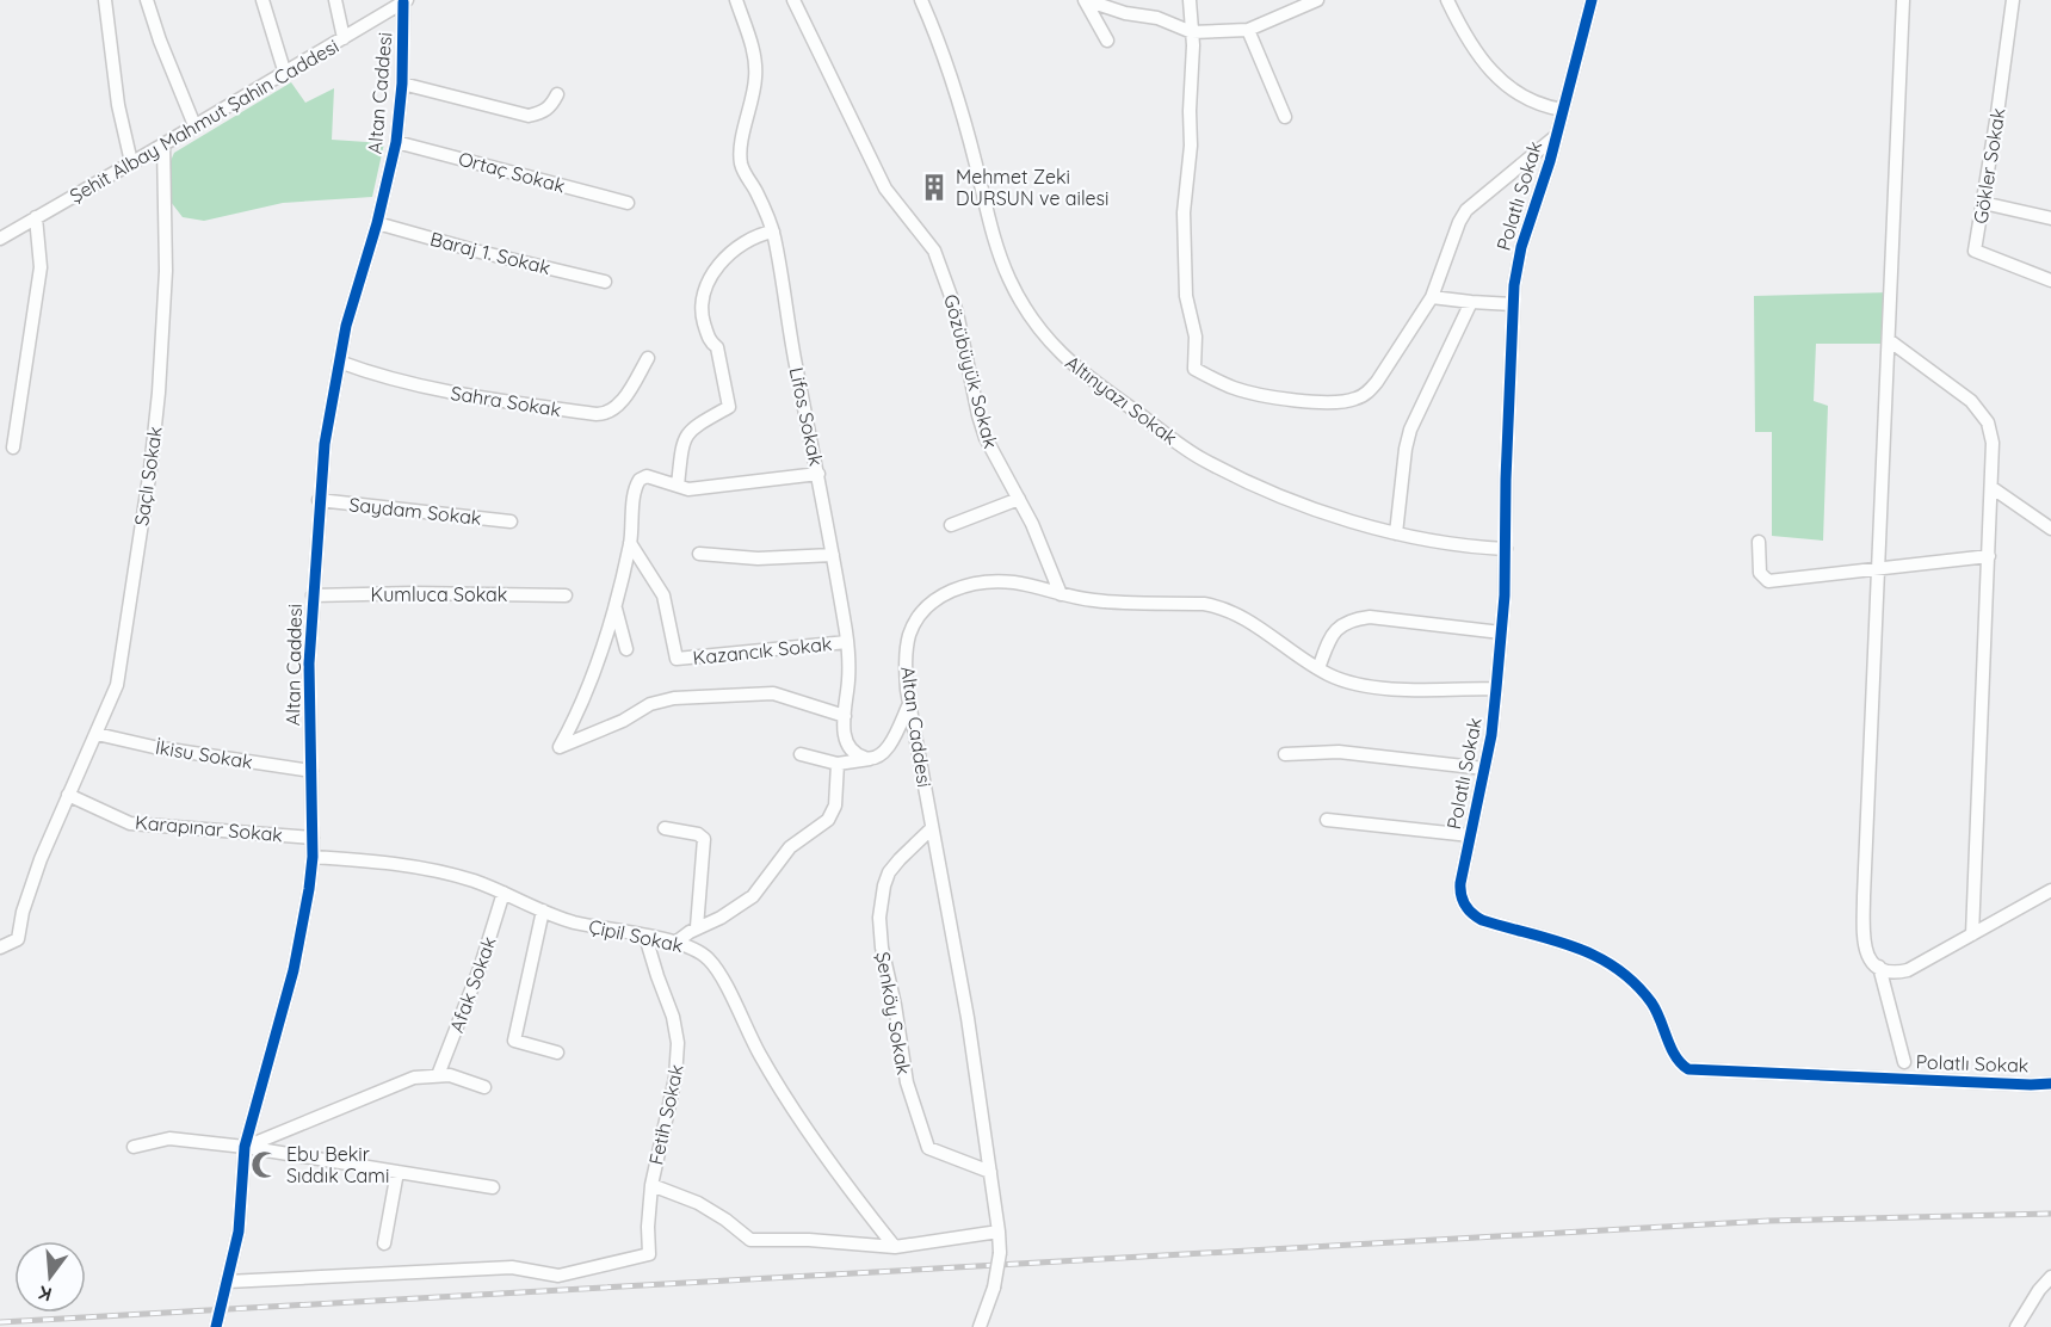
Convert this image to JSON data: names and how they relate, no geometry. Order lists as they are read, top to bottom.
{
  "streets": {
    "street": [
      "Altan Caddesi",
      "Şehit Albay Mahmut Şahin Caddesi",
      "Gökler Sokak",
      "Ortaç Sokak",
      "Polatlı Sokak",
      "Baraj 1. Sokak",
      "Gözübüyük Sokak",
      "Altınyazı Sokak",
      "Sahra Sokak",
      "Lifos Sokak",
      "Saçlı Sokak",
      "Saydam Sokak",
      "Kumluca Sokak",
      "Kazancık Sokak",
      "İkisu Sokak",
      "Karapınar Sokak",
      "Çipil Sokak",
      "Afak Sokak",
      "Şenköy Sokak",
      "Fetih Sokak"
    ]
  },
  "crossings": [
    ["Altan Caddesi", "Şehit Albay Mahmut Şahin Caddesi"],
    ["Altan Caddesi", "Ortaç Sokak"],
    ["Altan Caddesi", "Polatlı Sokak"],
    ["Altan Caddesi", "Baraj 1. Sokak"],
    ["Altan Caddesi", "Gözübüyük Sokak"],
    ["Altan Caddesi", "Sahra Sokak"],
    ["Altan Caddesi", "Saydam Sokak"],
    ["Altan Caddesi", "Kumluca Sokak"],
    ["Altan Caddesi", "İkisu Sokak"],
    ["Altan Caddesi", "Karapınar Sokak"],
    ["Altan Caddesi", "Çipil Sokak"],
    ["Altan Caddesi", "Şenköy Sokak"],
    ["Altan Caddesi", "Fetih Sokak"],
    ["Şehit Albay Mahmut Şahin Caddesi", "Saçlı Sokak"],
    ["Polatlı Sokak", "Altınyazı Sokak"],
    ["Lifos Sokak", "Kazancık Sokak"],
    ["Saçlı Sokak", "İkisu Sokak"],
    ["Saçlı Sokak", "Karapınar Sokak"],
    ["Çipil Sokak", "Afak Sokak"],
    ["Çipil Sokak", "Fetih Sokak"]
  ],
  "places": {
    "building": ["Mehmet Zeki DURSUN ve ailesi"],
    "mosque": ["Ebu Bekir Sıddık Cami"]
  },
  "north": "bottom"
}
